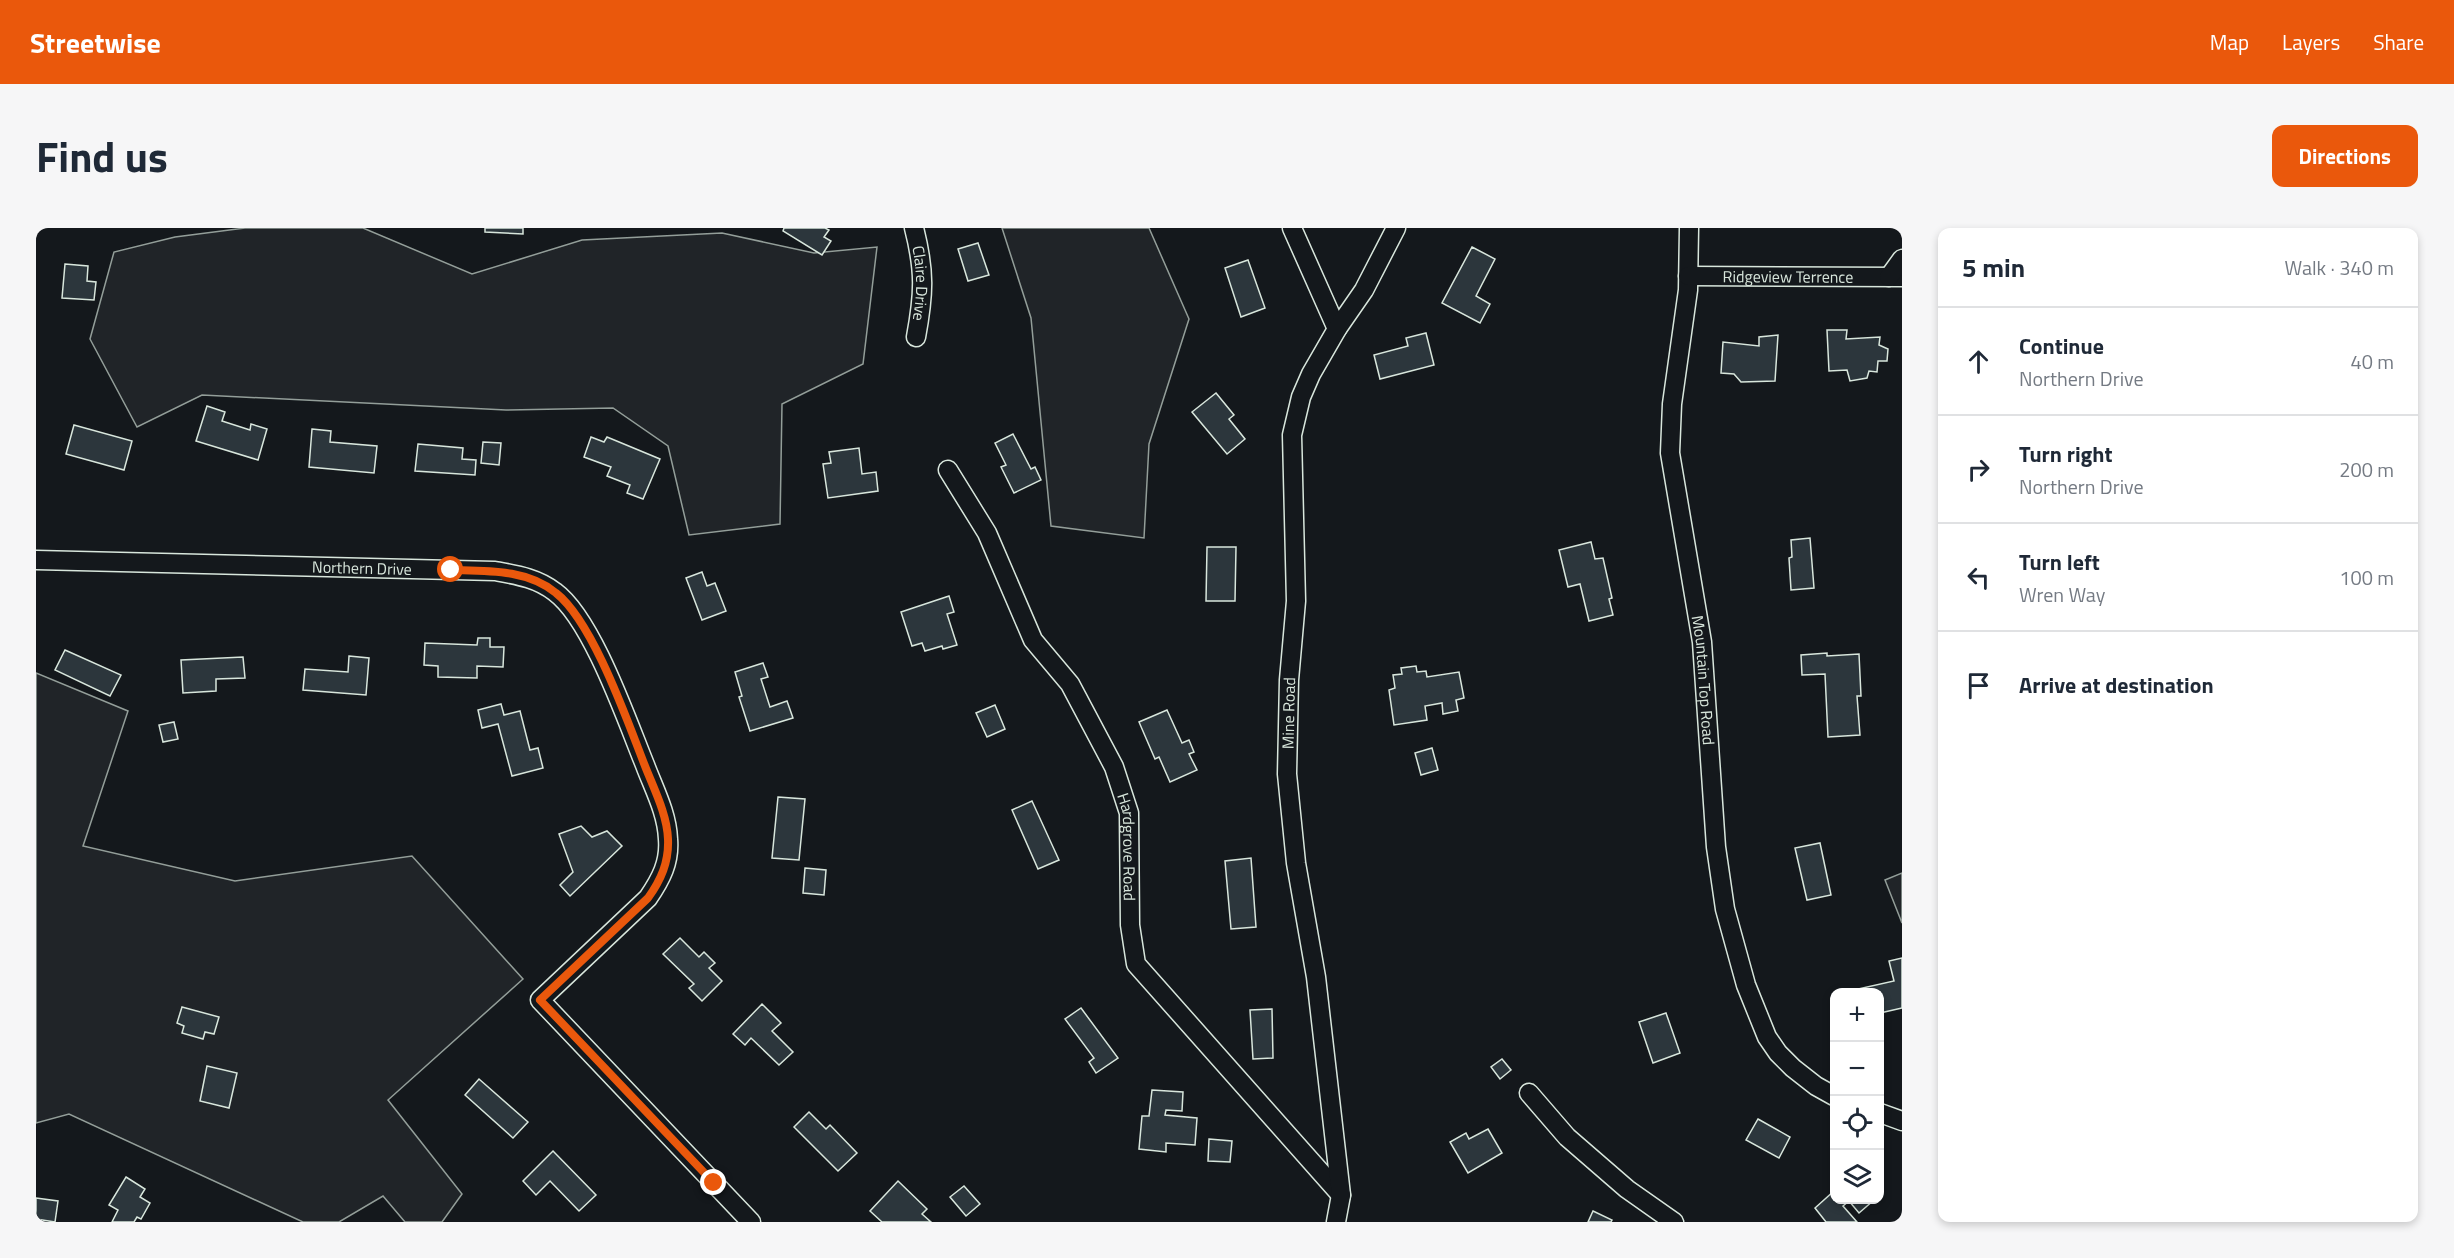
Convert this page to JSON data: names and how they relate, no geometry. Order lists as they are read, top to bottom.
{
  "streets": {
    "street": [
      "Ridgeview Terrence",
      "Claire Drive",
      "Northern Drive",
      "Mountain Top Road",
      "Mine Road",
      "Hardgrove Road"
    ]
  },
  "crossings": [
    ["Ridgeview Terrence", "Mountain Top Road"],
    ["Mine Road", "Hardgrove Road"]
  ],
  "page": {
    "header": "Streetwise",
    "nav": ["Map", "Layers", "Share"],
    "title": "Find us",
    "buttons": "Directions",
    "heading": ["5 min", "Walk · 340 m"],
    "list": [
      ["Continue", "Northern Drive", "40 m"],
      ["Turn right", "Northern Drive", "200 m"],
      ["Turn left", "Wren Way", "100 m"],
      "Arrive at destination"
    ],
    "map_buttons": ["+", "−"]
  }
}
